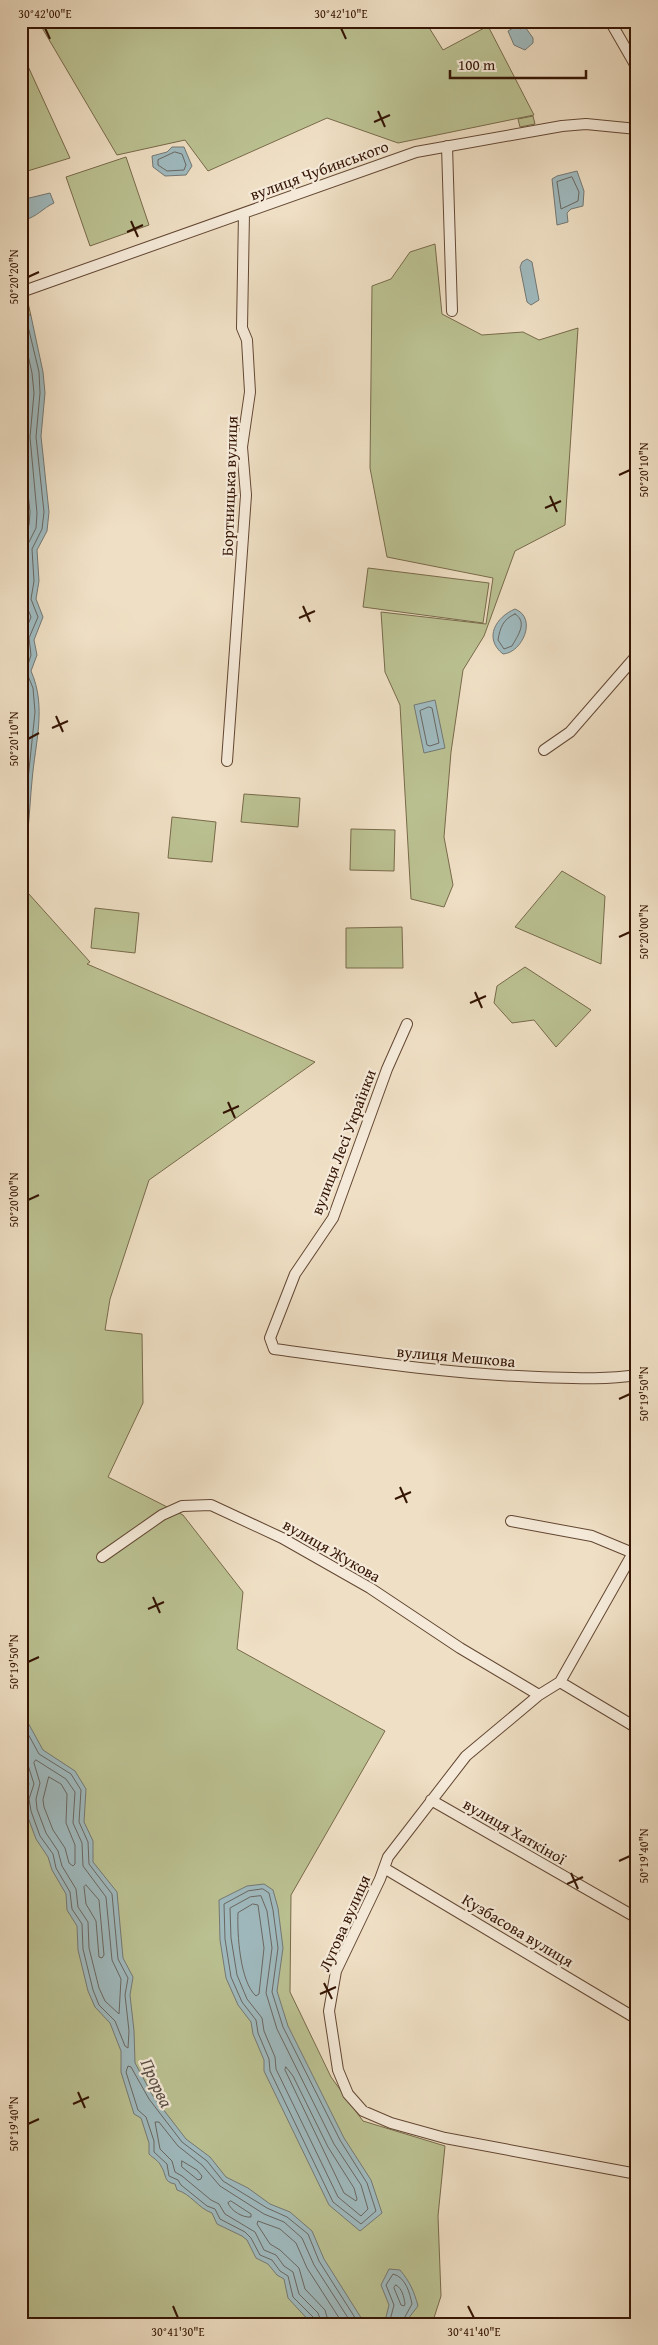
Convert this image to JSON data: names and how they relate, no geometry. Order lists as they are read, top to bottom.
{
  "streets": {
    "street": [
      "вулиця Чубинського",
      "Бортницька вулиця",
      "вулиця Лесі Українки",
      "вулиця Мешкова",
      "вулиця Жукова",
      "вулиця Хаткіної",
      "Лугова вулиця",
      "Кузбасова вулиця"
    ]
  },
  "crossings": [
    ["вулиця Чубинського", "Бортницька вулиця"],
    ["вулиця Лесі Українки", "вулиця Мешкова"],
    ["вулиця Жукова", "Лугова вулиця"],
    ["вулиця Хаткіної", "Лугова вулиця"],
    ["Лугова вулиця", "Кузбасова вулиця"]
  ],
  "water": ["Прорва"],
  "scale_bar": "100 m",
  "coordinates": [
    "30°42'00\"E",
    "30°42'10\"E",
    "50°20'20\"N",
    "50°20'10\"N",
    "50°20'00\"N",
    "50°19'50\"N",
    "50°19'40\"N",
    "30°41'30\"E",
    "30°41'40\"E"
  ]
}
